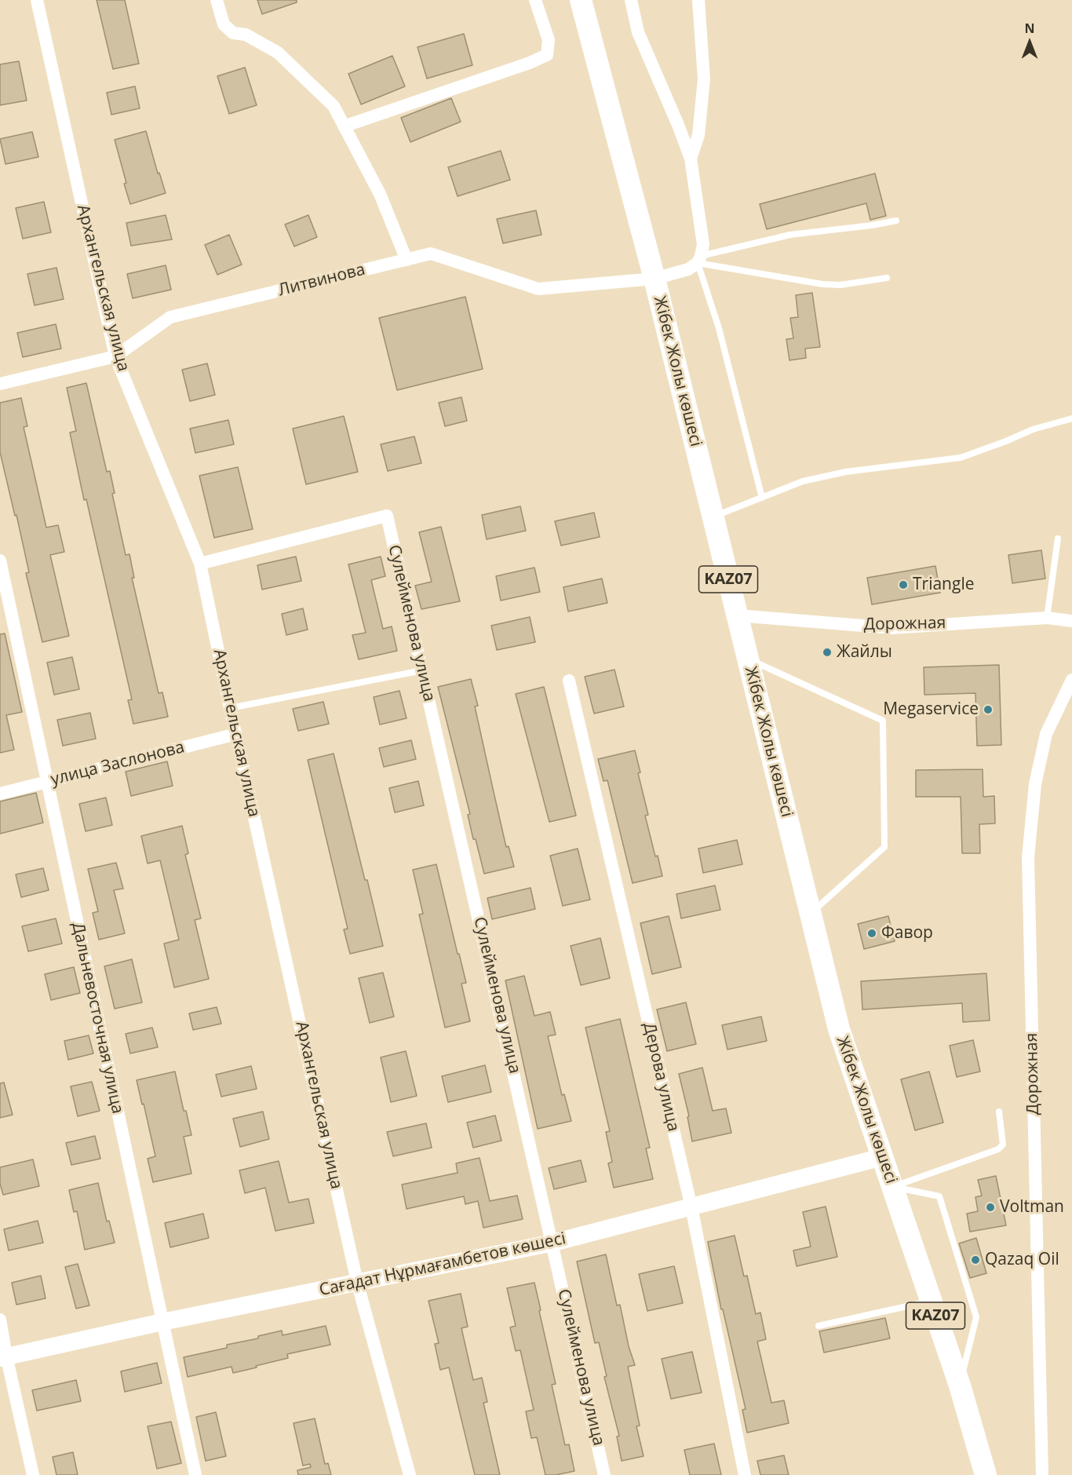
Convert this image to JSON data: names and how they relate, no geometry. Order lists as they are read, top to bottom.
{
  "streets": {
    "highway": ["Жібек Жолы көшесі", "KAZ07"],
    "main road": ["Сағадат Нұрмағамбетов көшесі"],
    "street": [
      "Литвинова",
      "Архангельская улица",
      "Сулейменова улица",
      "Дорожная",
      "улица Заслонова",
      "Дальневосточная улица",
      "Дерова улица"
    ]
  },
  "crossings": [
    ["Литвинова", "Архангельская улица"],
    ["Литвинова", "Жібек Жолы көшесі"],
    ["Архангельская улица", "Сулейменова улица"],
    ["Архангельская улица", "улица Заслонова"],
    ["Архангельская улица", "Сағадат Нұрмағамбетов көшесі"],
    ["Жібек Жолы көшесі", "Дорожная"],
    ["Жібек Жолы көшесі", "Сағадат Нұрмағамбетов көшесі"],
    ["Сулейменова улица", "Сағадат Нұрмағамбетов көшесі"],
    ["улица Заслонова", "Дальневосточная улица"],
    ["Дальневосточная улица", "Сағадат Нұрмағамбетов көшесі"],
    ["Дерова улица", "Сағадат Нұрмағамбетов көшесі"]
  ],
  "places": [
    "Triangle",
    "Жайлы",
    "Megaservice",
    "Фавор",
    "Voltman",
    "Qazaq Oil"
  ],
  "north": "top"
}
